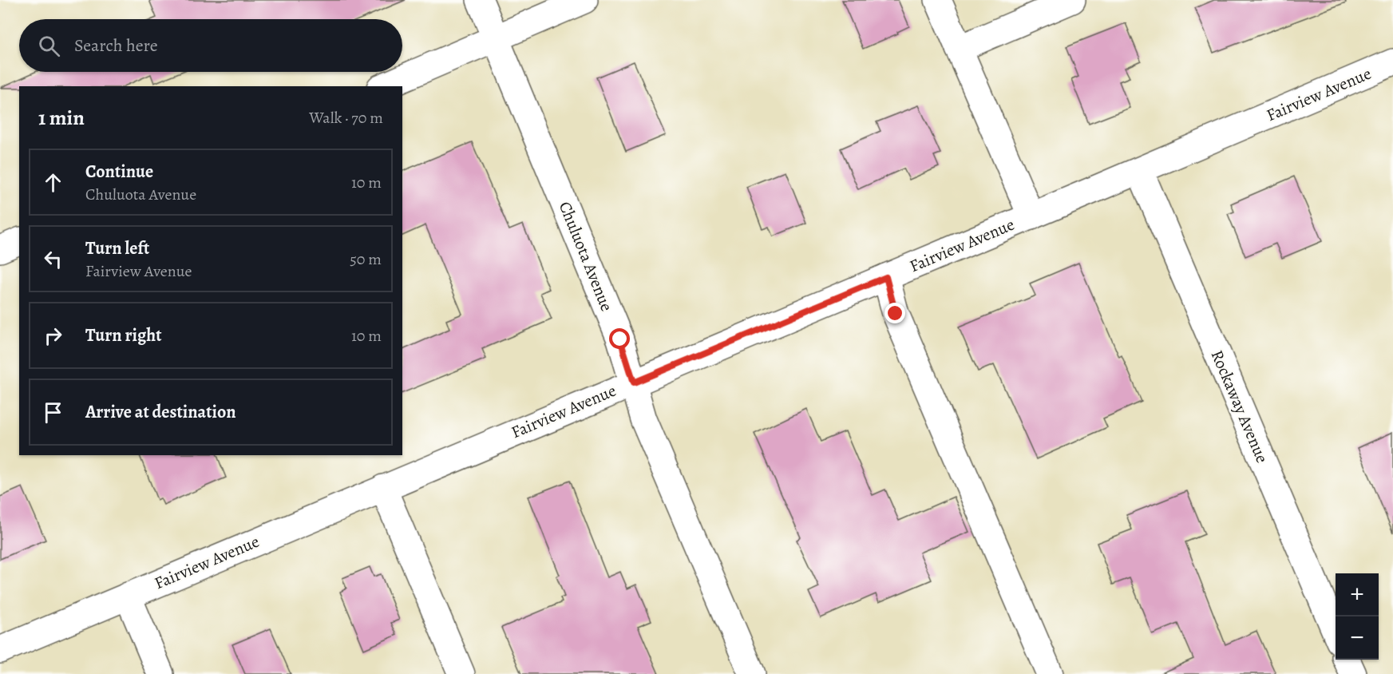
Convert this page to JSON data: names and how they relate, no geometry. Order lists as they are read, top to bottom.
{
  "streets": {
    "street": ["Fairview Avenue", "Chuluota Avenue", "Rockaway Avenue"]
  },
  "crossings": [
    ["Fairview Avenue", "Chuluota Avenue"],
    ["Fairview Avenue", "Rockaway Avenue"]
  ],
  "page": {
    "search": "Search here",
    "heading": ["1 min", "Walk · 70 m"],
    "list": [
      ["Continue", "Chuluota Avenue", "10 m"],
      ["Turn left", "Fairview Avenue", "50 m"],
      ["Turn right", "10 m"],
      "Arrive at destination"
    ],
    "map_buttons": ["+", "−"]
  }
}
